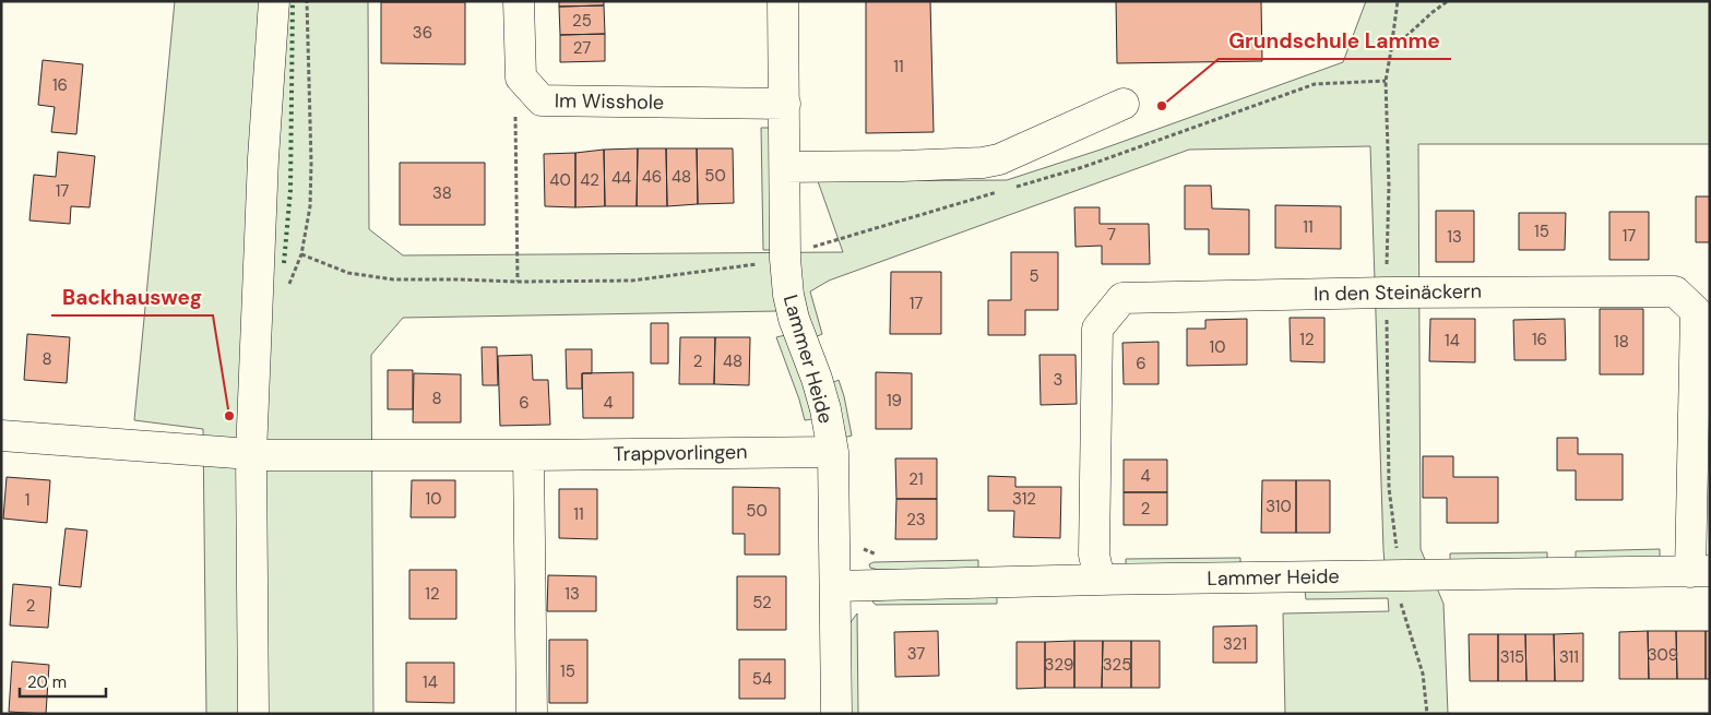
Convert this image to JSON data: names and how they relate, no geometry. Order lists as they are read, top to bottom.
{
  "streets": {
    "street": [
      "Im Wisshole",
      "In den Steinäckern",
      "Lammer Heide",
      "Trappvorlingen"
    ]
  },
  "crossings": [
    ["Im Wisshole", "Lammer Heide"],
    ["In den Steinäckern", "Lammer Heide"],
    ["Lammer Heide", "Trappvorlingen"]
  ],
  "places": ["Grundschule Lamme", "Backhausweg"],
  "house_numbers": [
    "25",
    "36",
    "27",
    "11",
    "16",
    "50",
    "46",
    "48",
    "44",
    "40",
    "42",
    "17",
    "38",
    "11",
    "15",
    "7",
    "17",
    "13",
    "5",
    "17",
    "12",
    "16",
    "14",
    "18",
    "10",
    "8",
    "2",
    "48",
    "6",
    "3",
    "8",
    "19",
    "6",
    "4",
    "4",
    "21",
    "10",
    "312",
    "1",
    "310",
    "2",
    "50",
    "11",
    "23",
    "12",
    "13",
    "52",
    "2",
    "321",
    "37",
    "309",
    "315",
    "311",
    "329",
    "325",
    "15",
    "54",
    "14"
  ],
  "scale_bar": "20 m"
}
